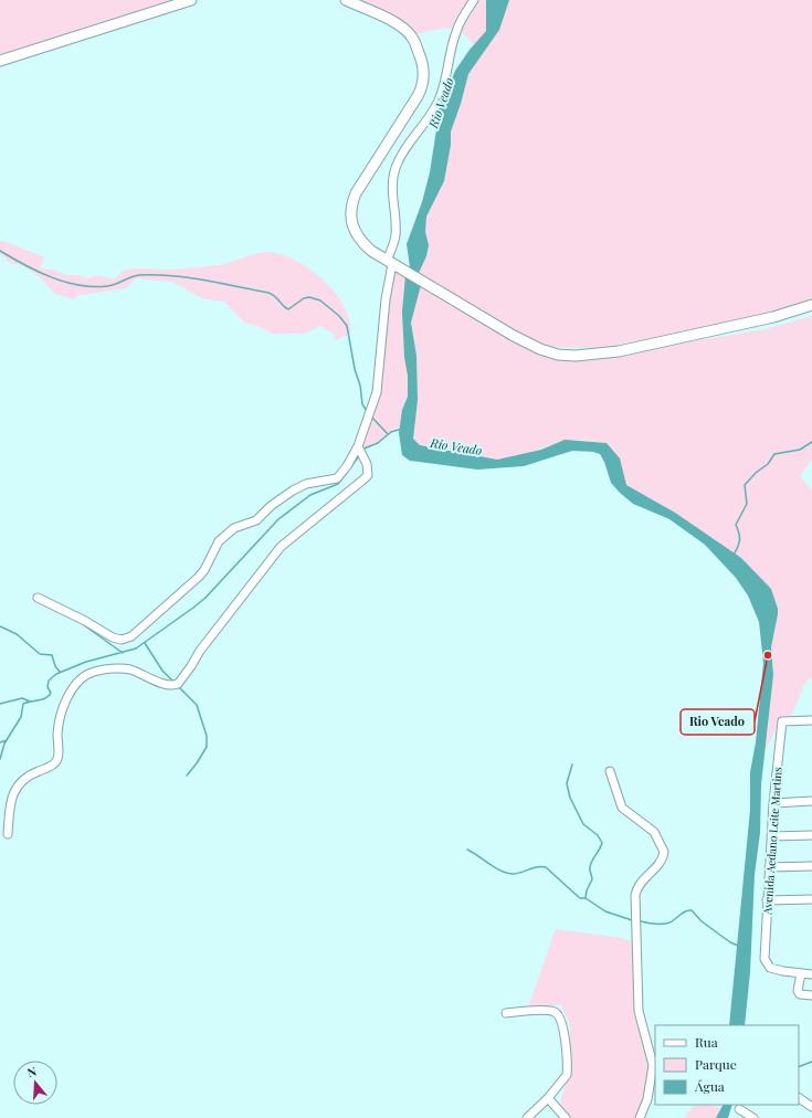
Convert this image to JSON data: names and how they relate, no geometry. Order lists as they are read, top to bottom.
{
  "streets": {
    "street": ["Avenida Aedano Leite Martins"]
  },
  "water": ["Rio Veado"],
  "places": ["Rio Veado"],
  "legend": ["Rua", "Parque", "Água"],
  "north": "top"
}
